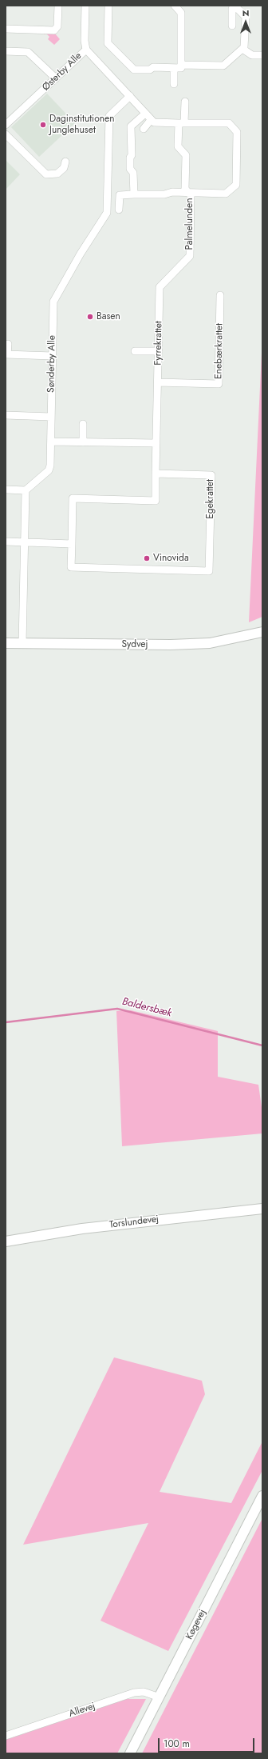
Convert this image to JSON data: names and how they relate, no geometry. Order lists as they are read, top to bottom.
{
  "streets": {
    "street": [
      "Østerby Alle",
      "Palmelunden",
      "Fyrrekrattet",
      "Enebærkrattet",
      "Sønderby Alle",
      "Egekrattet",
      "Sydvej",
      "Torslundevej",
      "Køgevej",
      "Allevej"
    ]
  },
  "crossings": [
    ["Palmelunden", "Fyrrekrattet"],
    ["Fyrrekrattet", "Enebærkrattet"],
    ["Fyrrekrattet", "Egekrattet"],
    ["Køgevej", "Allevej"]
  ],
  "water": ["Baldersbæk"],
  "places": ["Daginstitutionen Junglehuset", "Basen", "Vinovida"],
  "scale_bar": "100 m",
  "north": "top"
}
